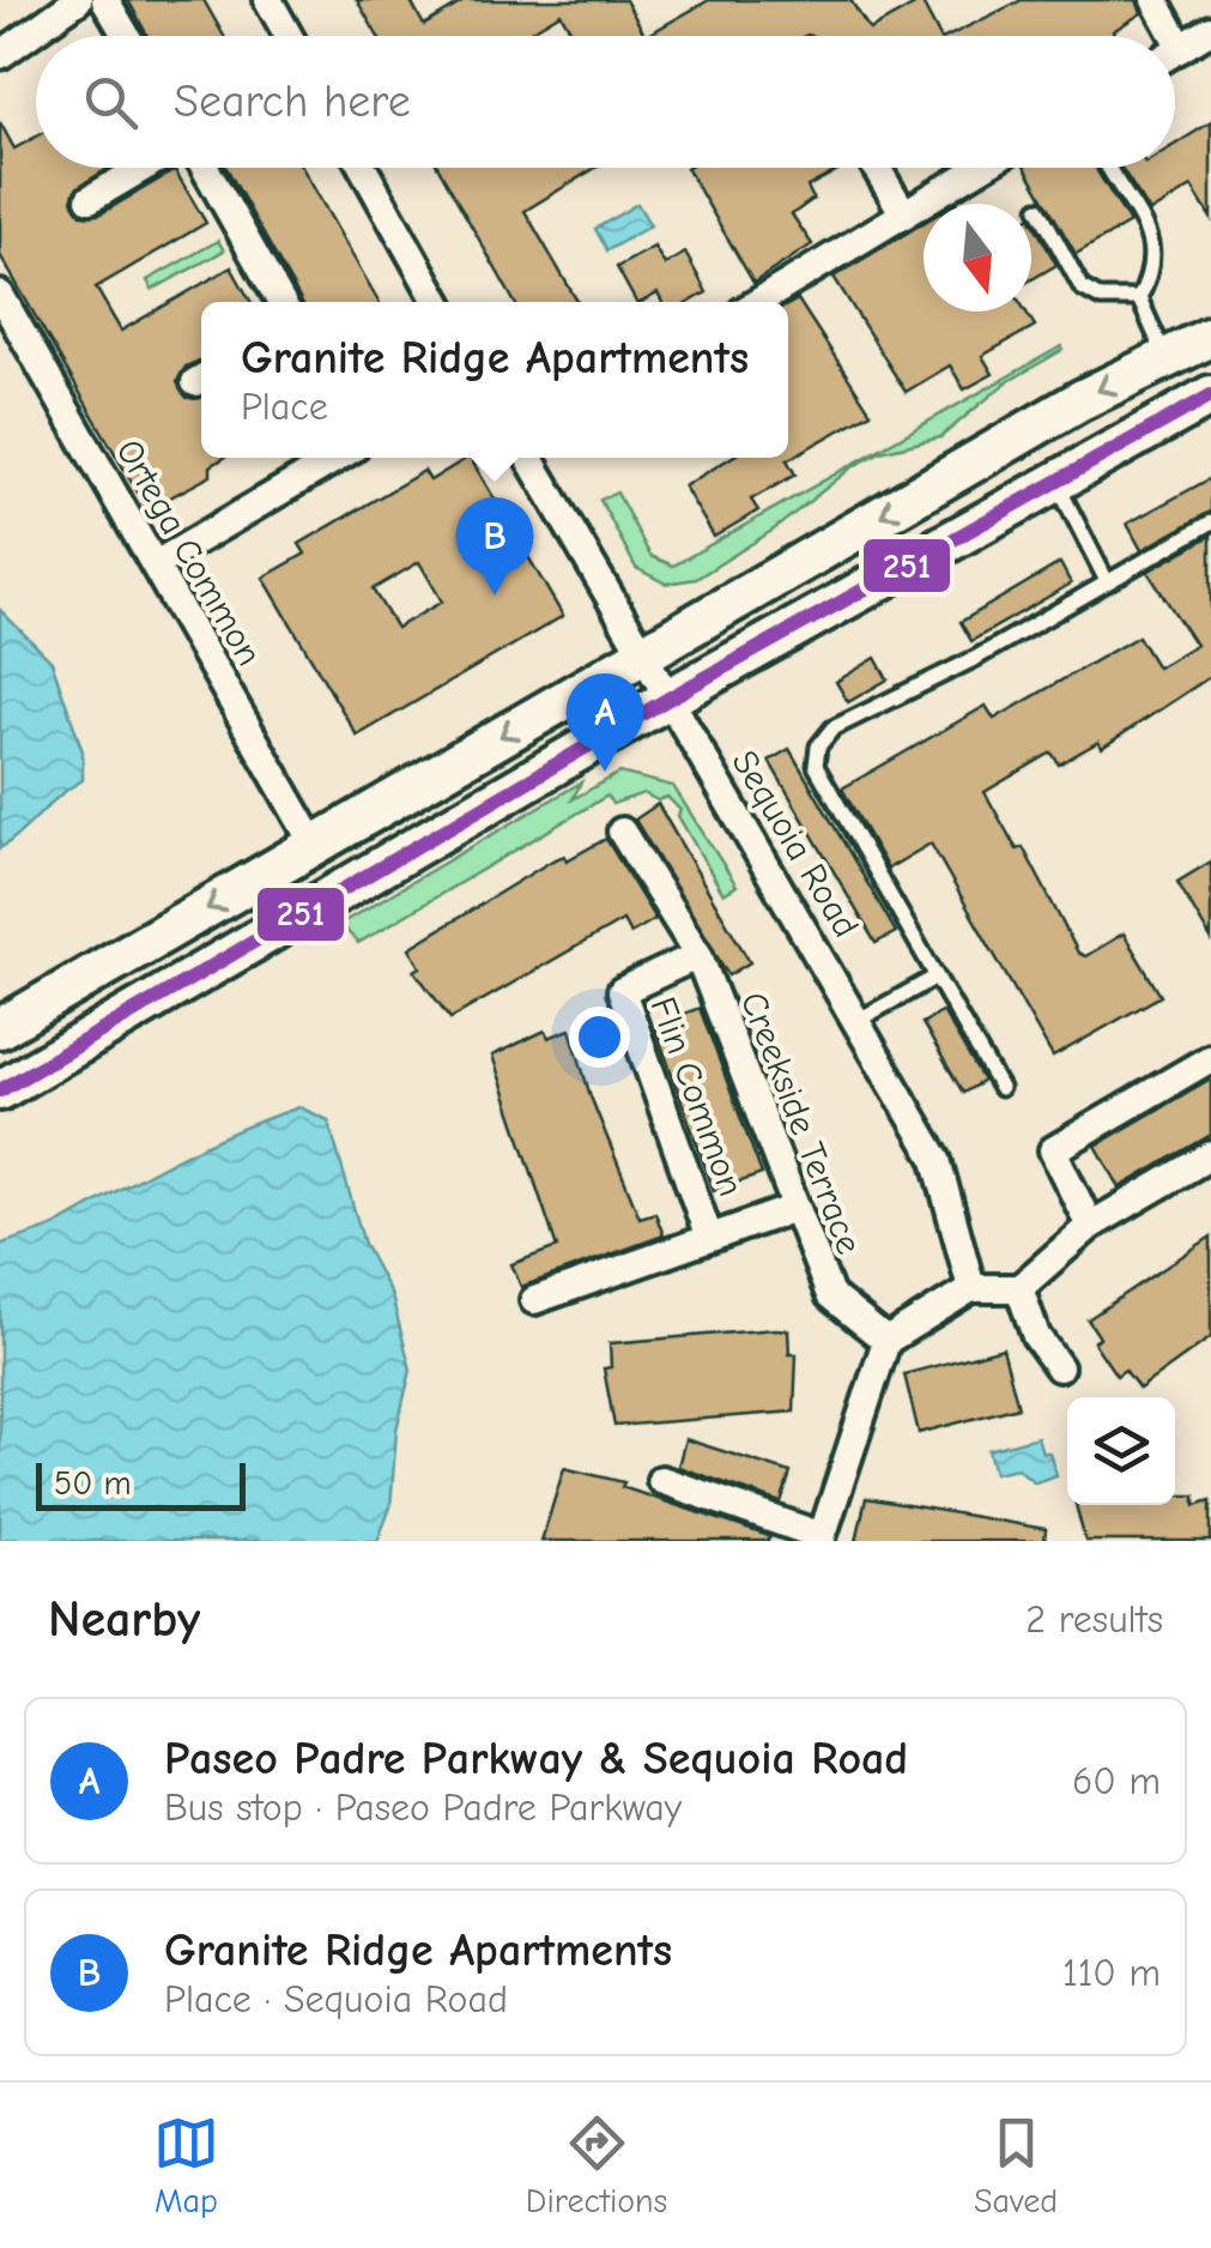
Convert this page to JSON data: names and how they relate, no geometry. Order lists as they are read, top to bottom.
{
  "streets": {
    "street": [
      "Ortega Common",
      "Sequoia Road",
      "Flin Common",
      "Creekside Terrace"
    ]
  },
  "crossings": [
    ["Flin Common", "Creekside Terrace"]
  ],
  "lines": ["transit line 251"],
  "scale_bar": "50 m",
  "north": "bottom",
  "page": {
    "search": "Search here",
    "popup": ["Granite Ridge Apartments", "Place"],
    "pins": ["B", "A"],
    "scale": "50 m",
    "heading": ["Nearby", "2 results"],
    "list": [
      {
        "mark": "A",
        "name": "Paseo Padre Parkway & Sequoia Road",
        "note": "Bus stop · Paseo Padre Parkway",
        "value": "60 m"
      },
      {
        "mark": "B",
        "name": "Granite Ridge Apartments",
        "note": "Place · Sequoia Road",
        "value": "110 m"
      }
    ],
    "nav": ["Map", "Directions", "Saved"]
  }
}
